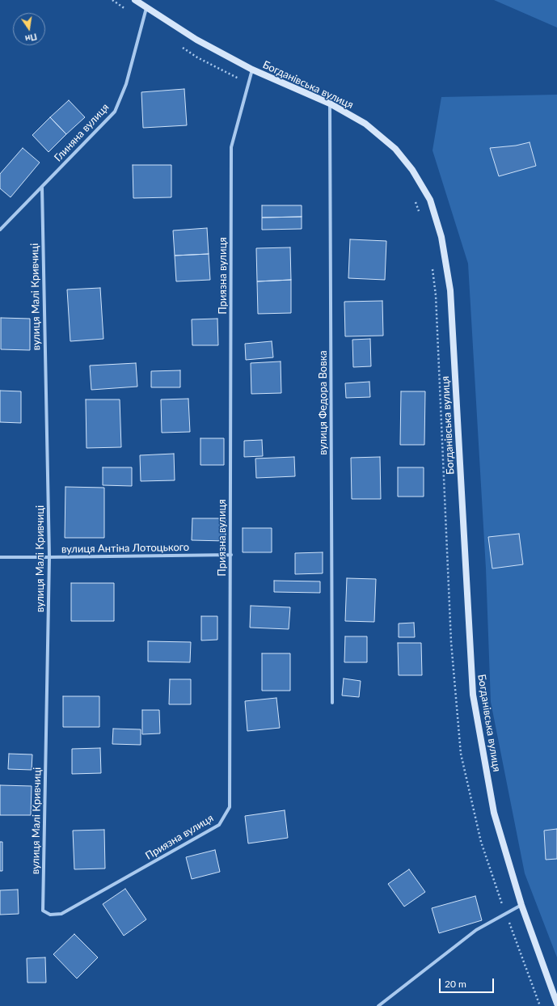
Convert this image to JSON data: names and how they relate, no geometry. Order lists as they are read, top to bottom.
{
  "streets": {
    "main road": ["Богданівська вулиця"],
    "street": [
      "Глиняна вулиця",
      "Приязна вулиця",
      "вулиця Малі Кривчиці",
      "вулиця Федора Вовка",
      "вулиця Антіна Лотоцького"
    ]
  },
  "crossings": [
    ["Богданівська вулиця", "Глиняна вулиця"],
    ["Богданівська вулиця", "Приязна вулиця"],
    ["Богданівська вулиця", "вулиця Федора Вовка"],
    ["Глиняна вулиця", "вулиця Малі Кривчиці"],
    ["Приязна вулиця", "вулиця Малі Кривчиці"],
    ["Приязна вулиця", "вулиця Антіна Лотоцького"],
    ["вулиця Малі Кривчиці", "вулиця Антіна Лотоцького"]
  ],
  "scale_bar": "20 m",
  "north": "bottom"
}
